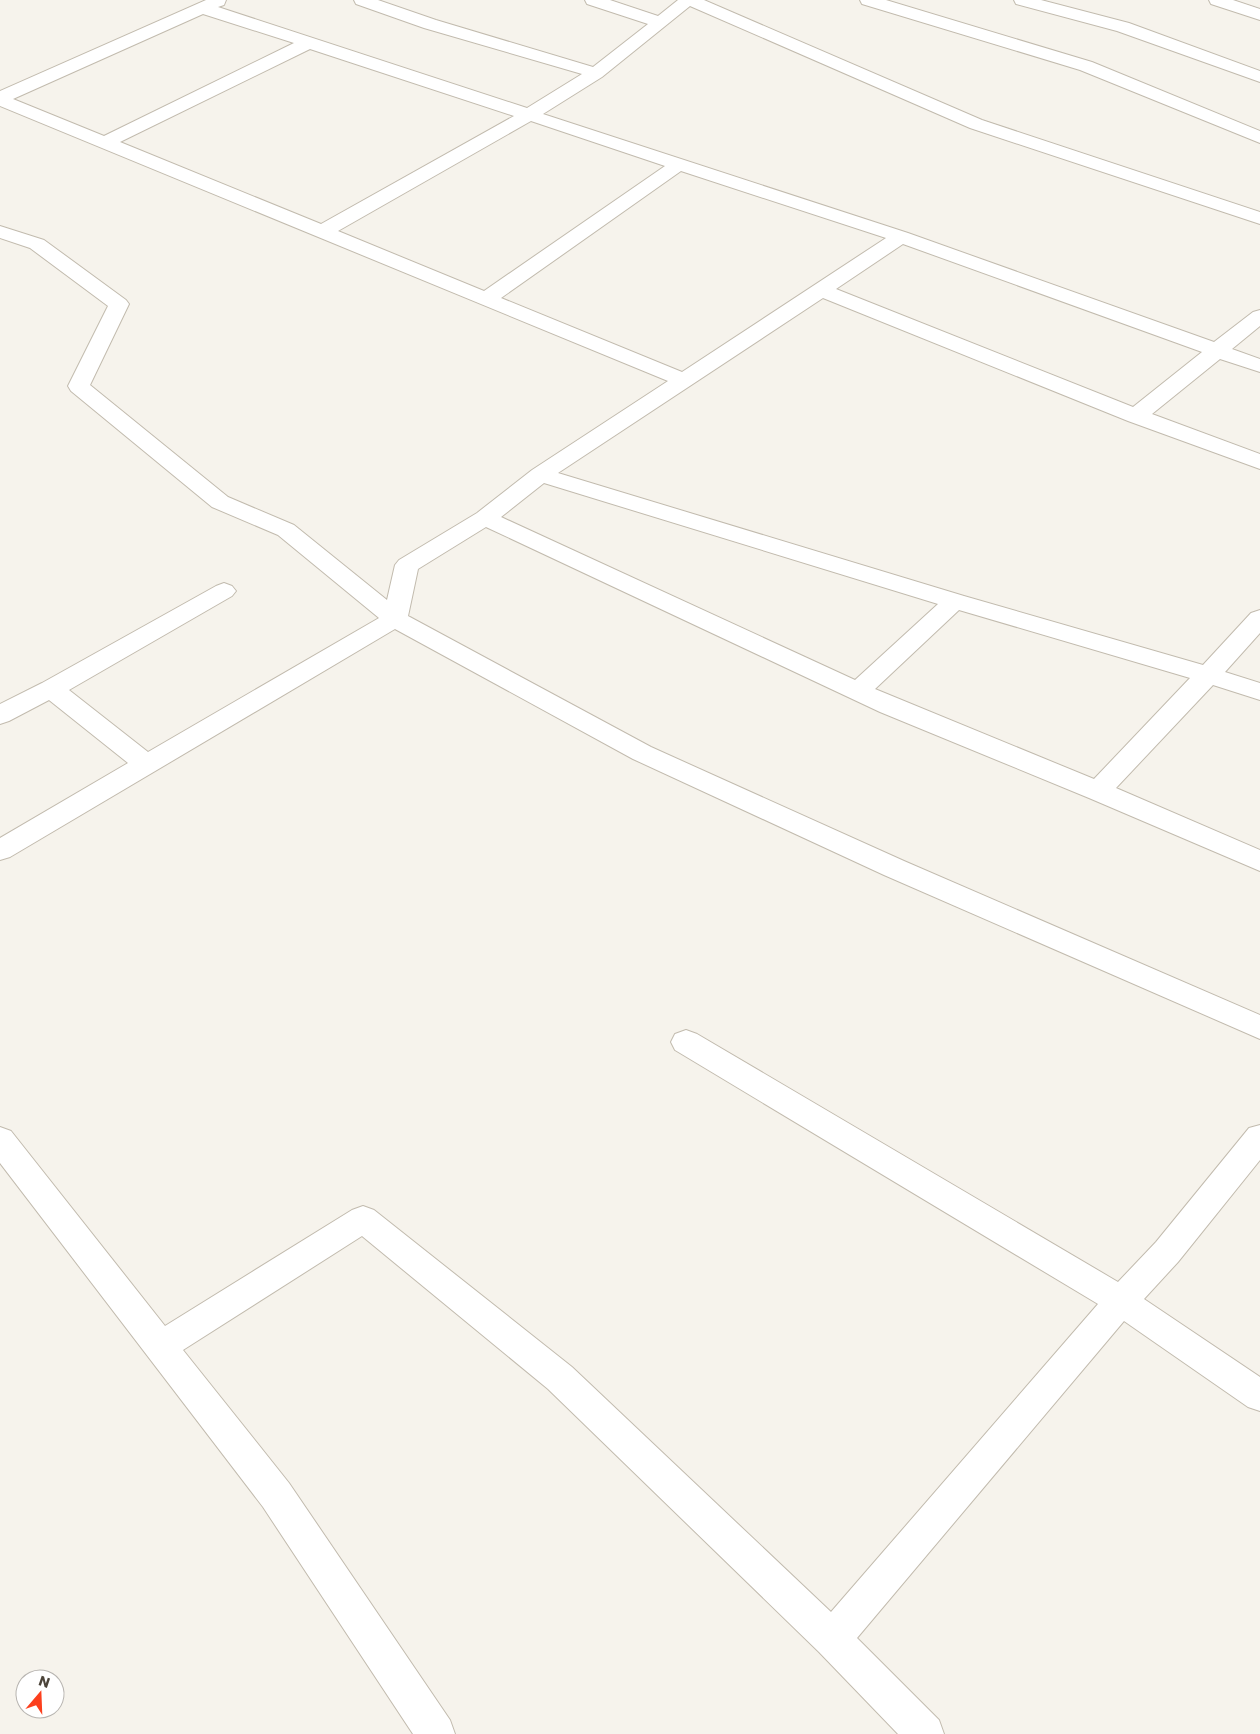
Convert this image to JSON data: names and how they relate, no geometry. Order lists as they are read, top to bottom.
{
  "north": "top"
}
